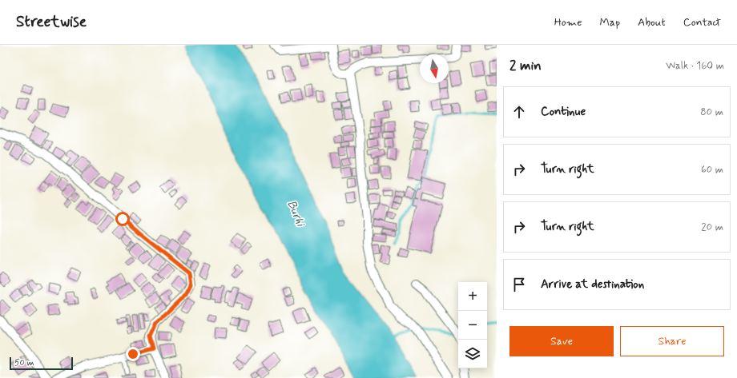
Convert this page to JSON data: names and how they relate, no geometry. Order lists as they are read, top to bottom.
{
  "water": ["Burhi"],
  "scale_bar": "50 m",
  "north": "bottom",
  "page": {
    "header": "Streetwise",
    "nav": [
      "Home",
      "Map",
      "About",
      "Contact"
    ],
    "heading": ["2 min", "Walk · 160 m"],
    "list": [
      ["Continue", "80 m"],
      ["Turn right", "60 m"],
      ["Turn right", "20 m"],
      "Arrive at destination"
    ],
    "map_buttons": ["+", "−"],
    "buttons": ["Save", "Share"],
    "scale": "50 m"
  }
}
